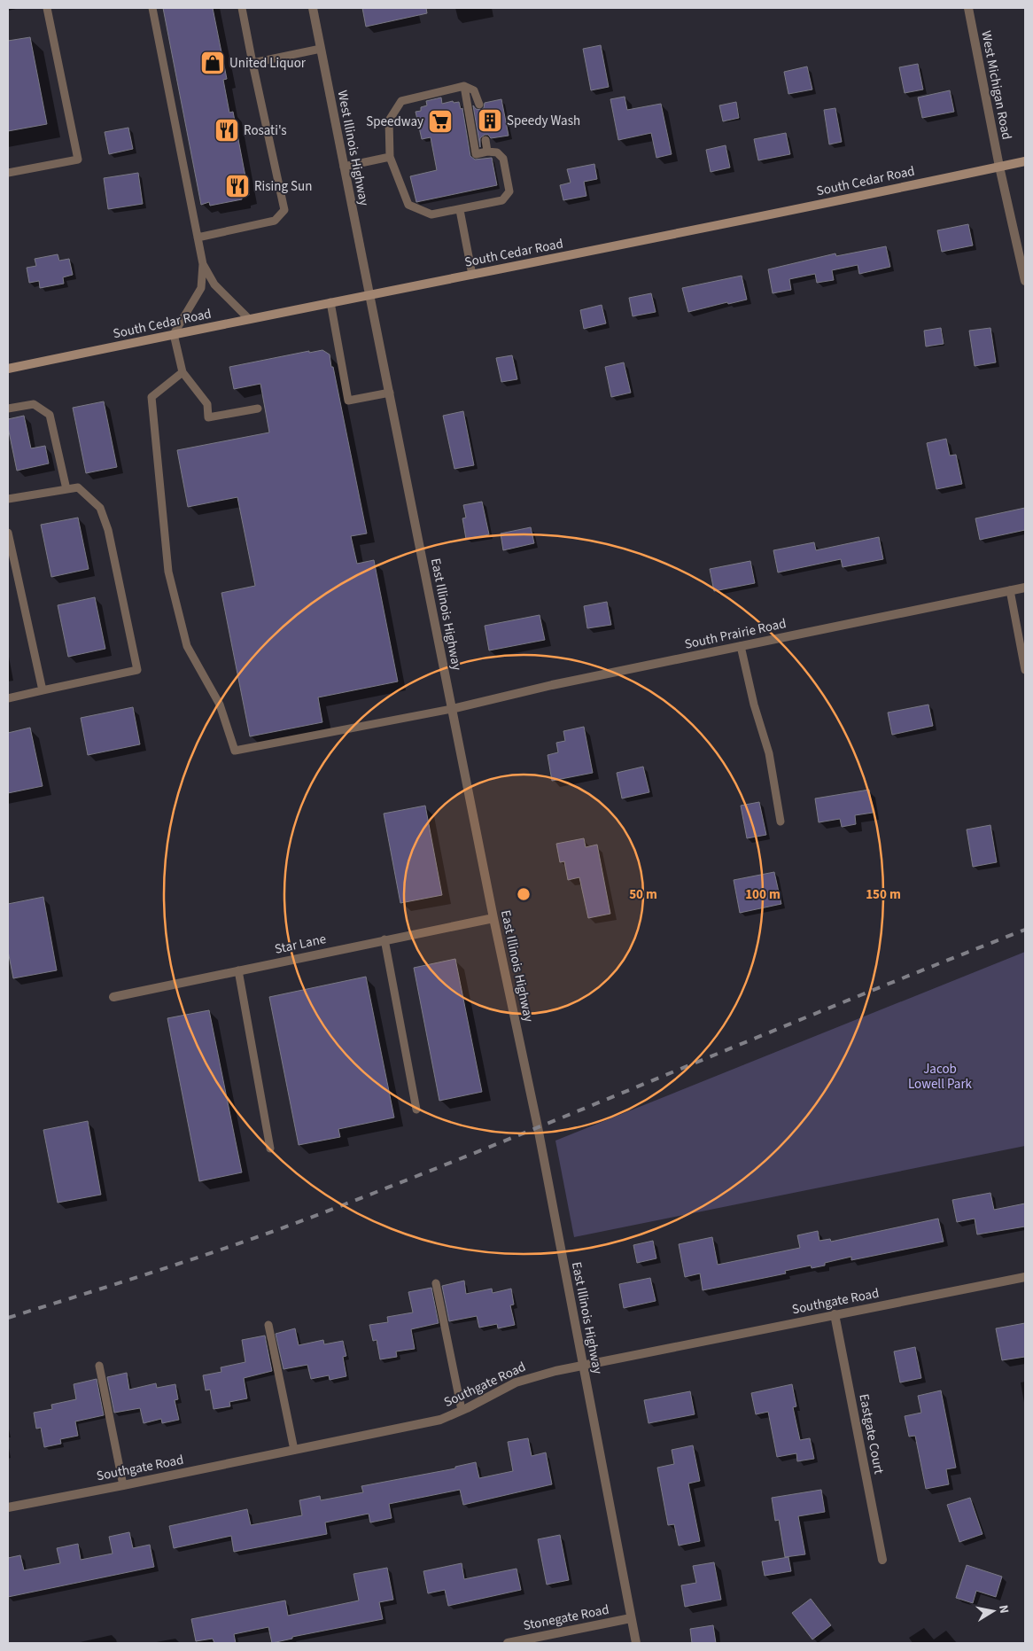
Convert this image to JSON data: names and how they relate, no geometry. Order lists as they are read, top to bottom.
{
  "streets": {
    "main road": ["South Cedar Road"],
    "street": [
      "West Michigan Road",
      "West Illinois Highway",
      "East Illinois Highway",
      "South Prairie Road",
      "Star Lane",
      "Southgate Road",
      "Eastgate Court",
      "Stonegate Road"
    ]
  },
  "crossings": [
    ["West Michigan Road", "South Cedar Road"],
    ["West Illinois Highway", "South Cedar Road"],
    ["West Illinois Highway", "East Illinois Highway"],
    ["South Cedar Road", "East Illinois Highway"],
    ["East Illinois Highway", "South Prairie Road"],
    ["East Illinois Highway", "Star Lane"],
    ["East Illinois Highway", "Southgate Road"],
    ["East Illinois Highway", "Stonegate Road"],
    ["Southgate Road", "Eastgate Court"]
  ],
  "parks": ["Jacob Lowell Park"],
  "places": {
    "shop": ["United Liquor"],
    "building": ["Speedy Wash"],
    "supermarket": ["Speedway"],
    "restaurant": ["Rosati's", "Rising Sun"]
  },
  "north": "right",
  "rings": ["50 m", "100 m", "150 m"]
}
